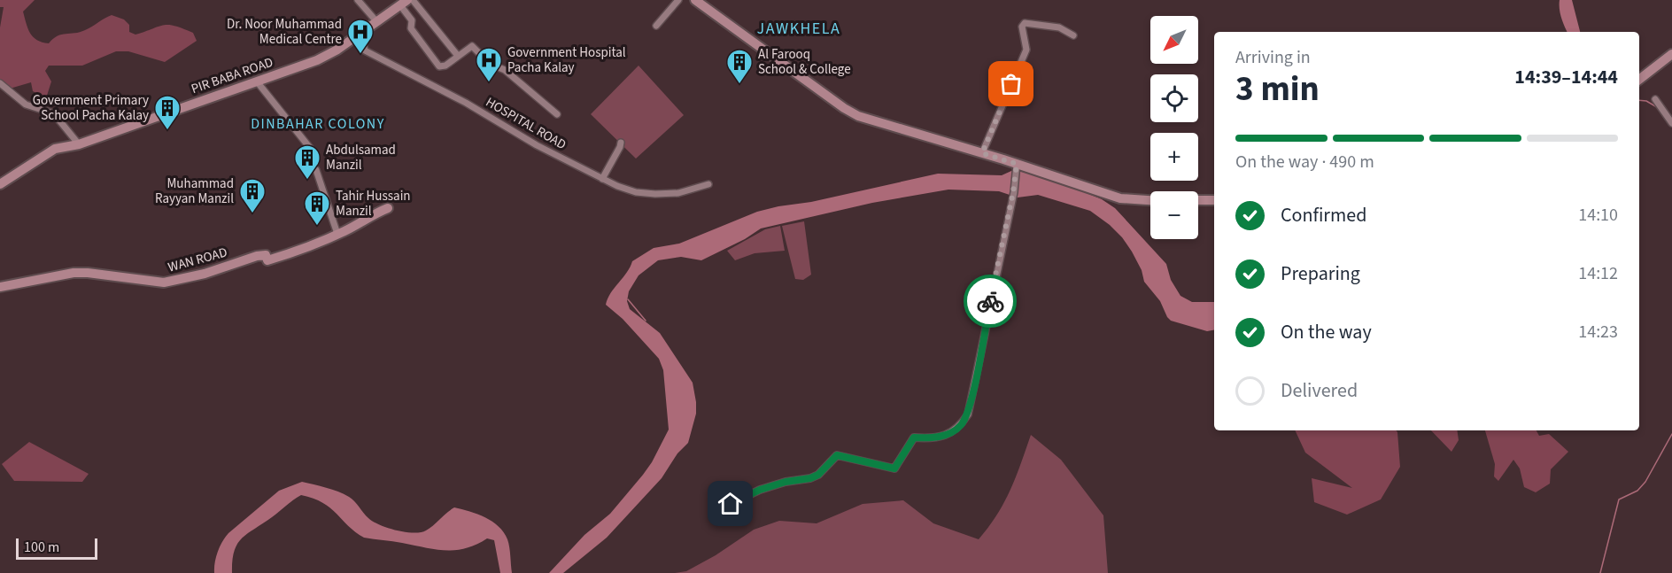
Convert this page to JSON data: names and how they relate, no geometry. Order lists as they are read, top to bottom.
{
  "streets": {
    "main road": ["PIR BABA ROAD", "WAN ROAD"],
    "street": ["HOSPITAL ROAD"]
  },
  "crossings": [
    ["PIR BABA ROAD", "HOSPITAL ROAD"]
  ],
  "districts": ["JAWKHELA", "DINBAHAR COLONY"],
  "places": {
    "hospital": ["Dr. Noor Muhammad Medical Centre", "Government Hospital Pacha Kalay"],
    "building": [
      "Al Farooq School & College",
      "Government Primary School Pacha Kalay",
      "Abdulsamad Manzil",
      "Muhammad Rayyan Manzil",
      "Tahir Hussain Manzil"
    ]
  },
  "scale_bar": "100 m",
  "north": "bottom left",
  "page": {
    "map_buttons": ["+", "−"],
    "heading": ["3 min", "Arriving in", "14:39–14:44"],
    "bar": "On the way · 490 m",
    "list": [
      ["Confirmed", "14:10"],
      ["Preparing", "14:12"],
      ["On the way", "14:23"],
      "Delivered"
    ],
    "scale": "100 m"
  }
}
